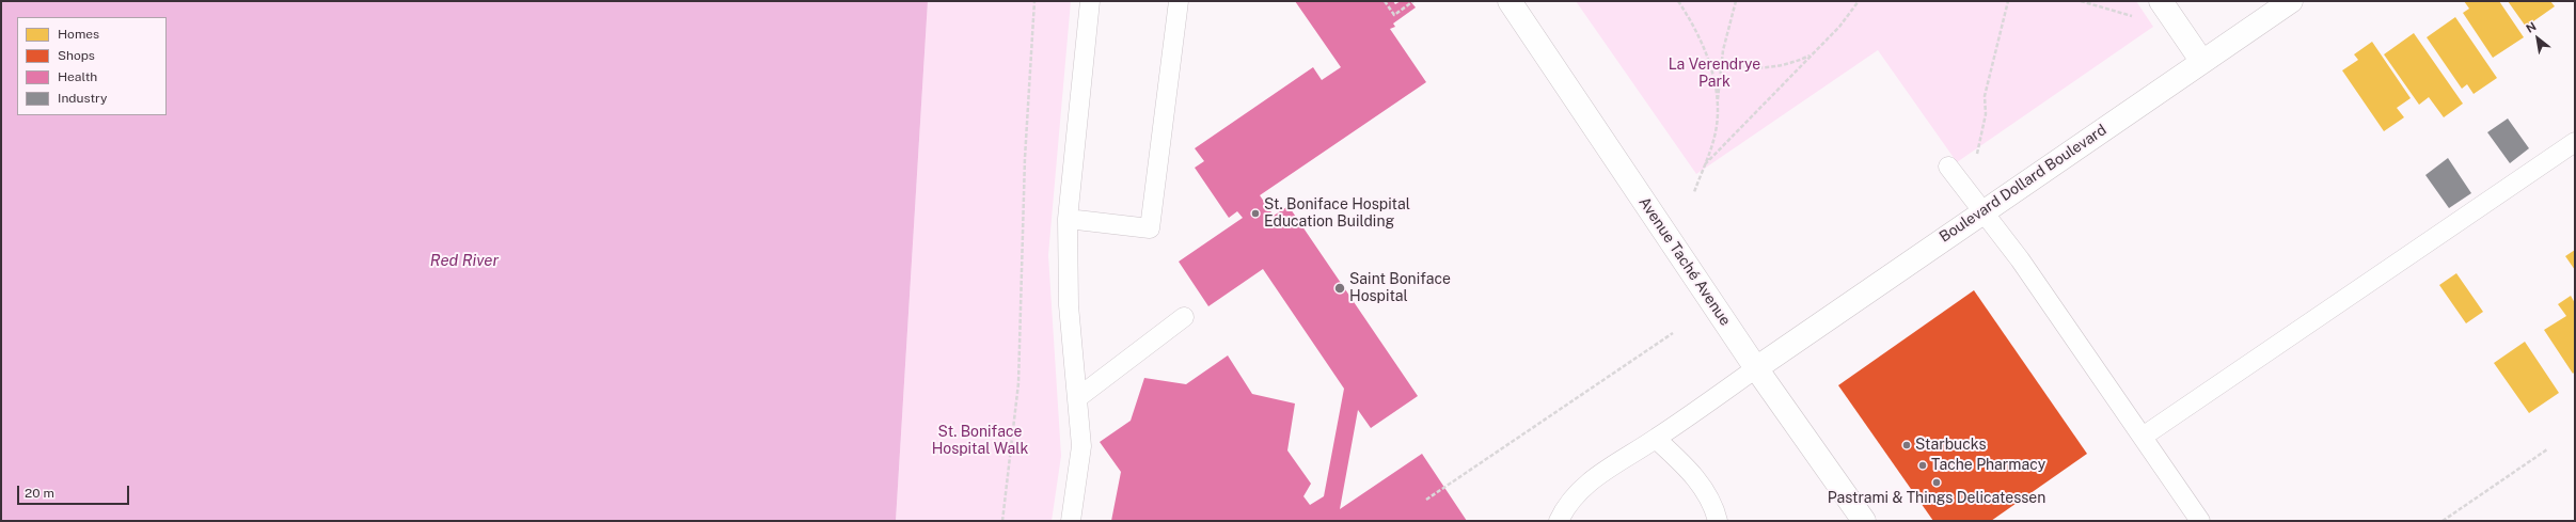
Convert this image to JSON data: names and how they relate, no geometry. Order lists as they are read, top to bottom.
{
  "streets": {
    "street": ["Boulevard Dollard Boulevard", "Avenue Taché Avenue"]
  },
  "crossings": [
    ["Boulevard Dollard Boulevard", "Avenue Taché Avenue"]
  ],
  "water": ["Red River"],
  "parks": ["La Verendrye Park", "St. Boniface Hospital Walk"],
  "places": [
    "St. Boniface Hospital Education Building",
    "Saint Boniface Hospital",
    "Starbucks",
    "Tache Pharmacy",
    "Pastrami & Things Delicatessen"
  ],
  "legend": [
    "Homes",
    "Shops",
    "Health",
    "Industry"
  ],
  "scale_bar": "20 m",
  "north": "top left"
}
